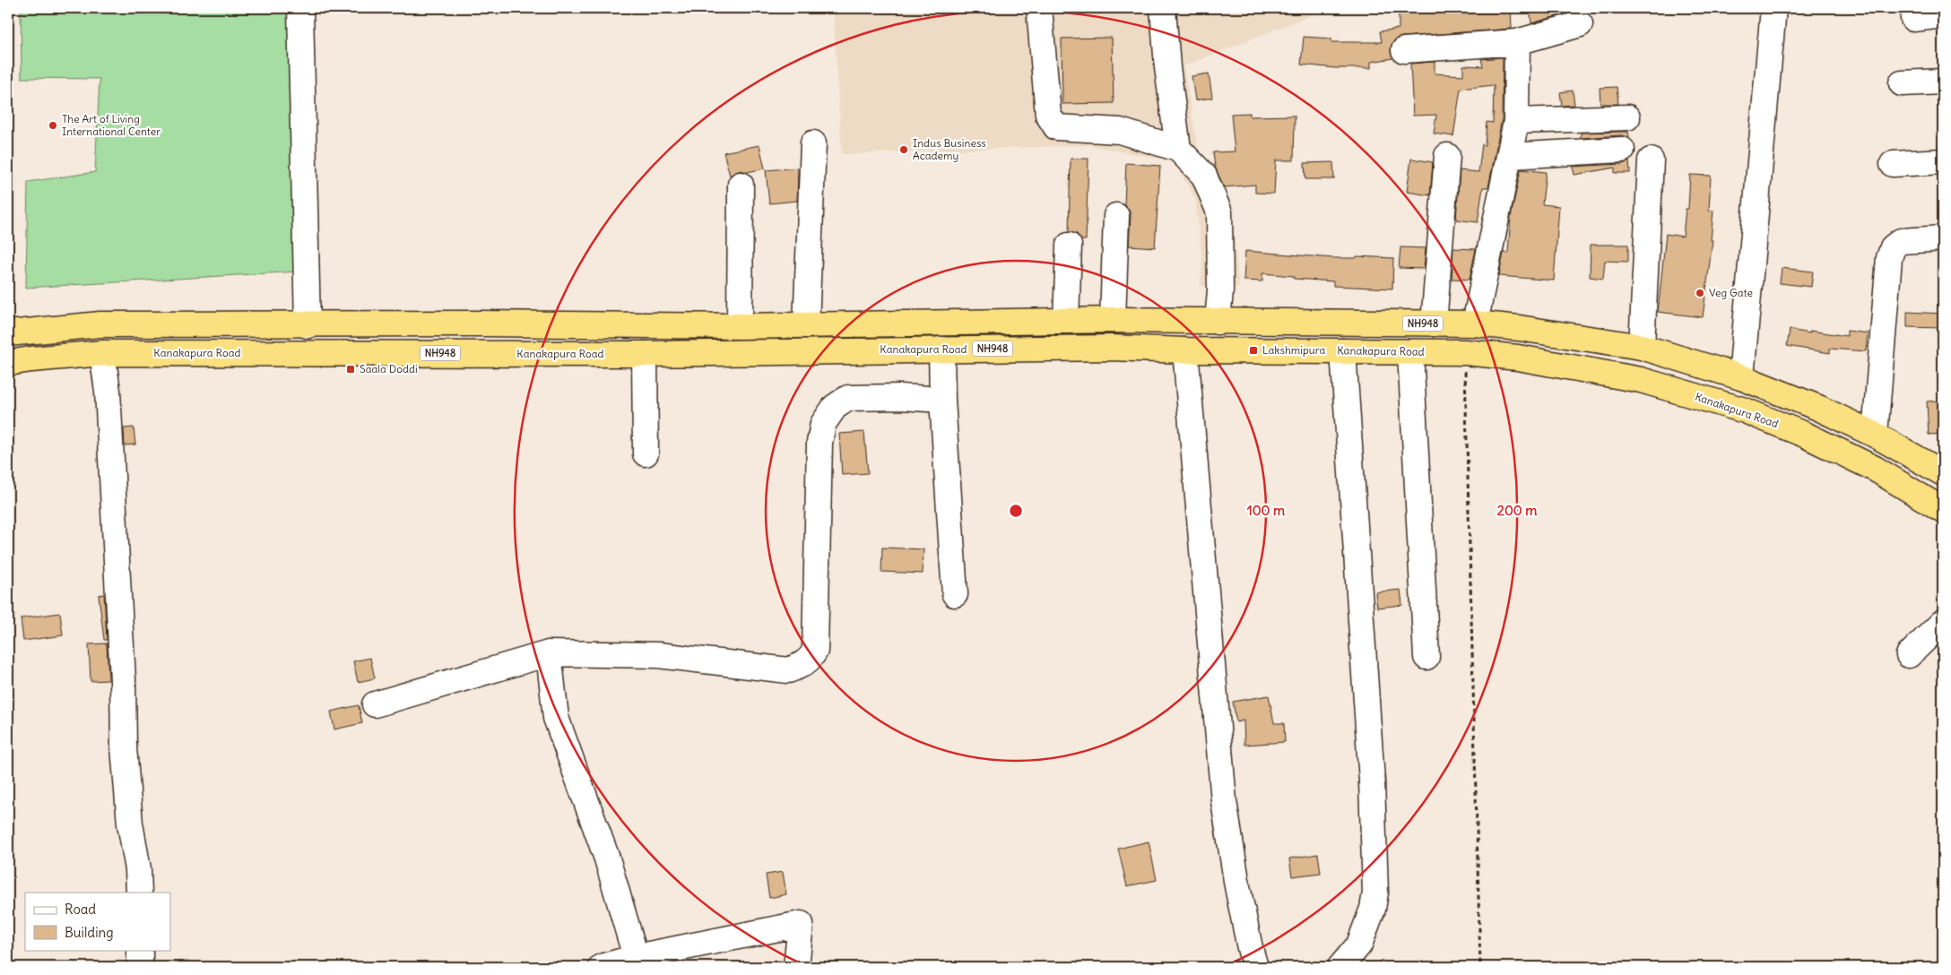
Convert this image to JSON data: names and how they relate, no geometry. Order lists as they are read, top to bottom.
{
  "streets": {
    "highway": ["NH948", "Kanakapura Road"]
  },
  "places": {
    "other": ["The Art of Living International Center", "Indus Business Academy", "Veg Gate"],
    "transit": ["Lakshmipura", "Saala Doddi"]
  },
  "legend": ["Road", "Building"],
  "rings": ["100 m", "200 m"]
}
